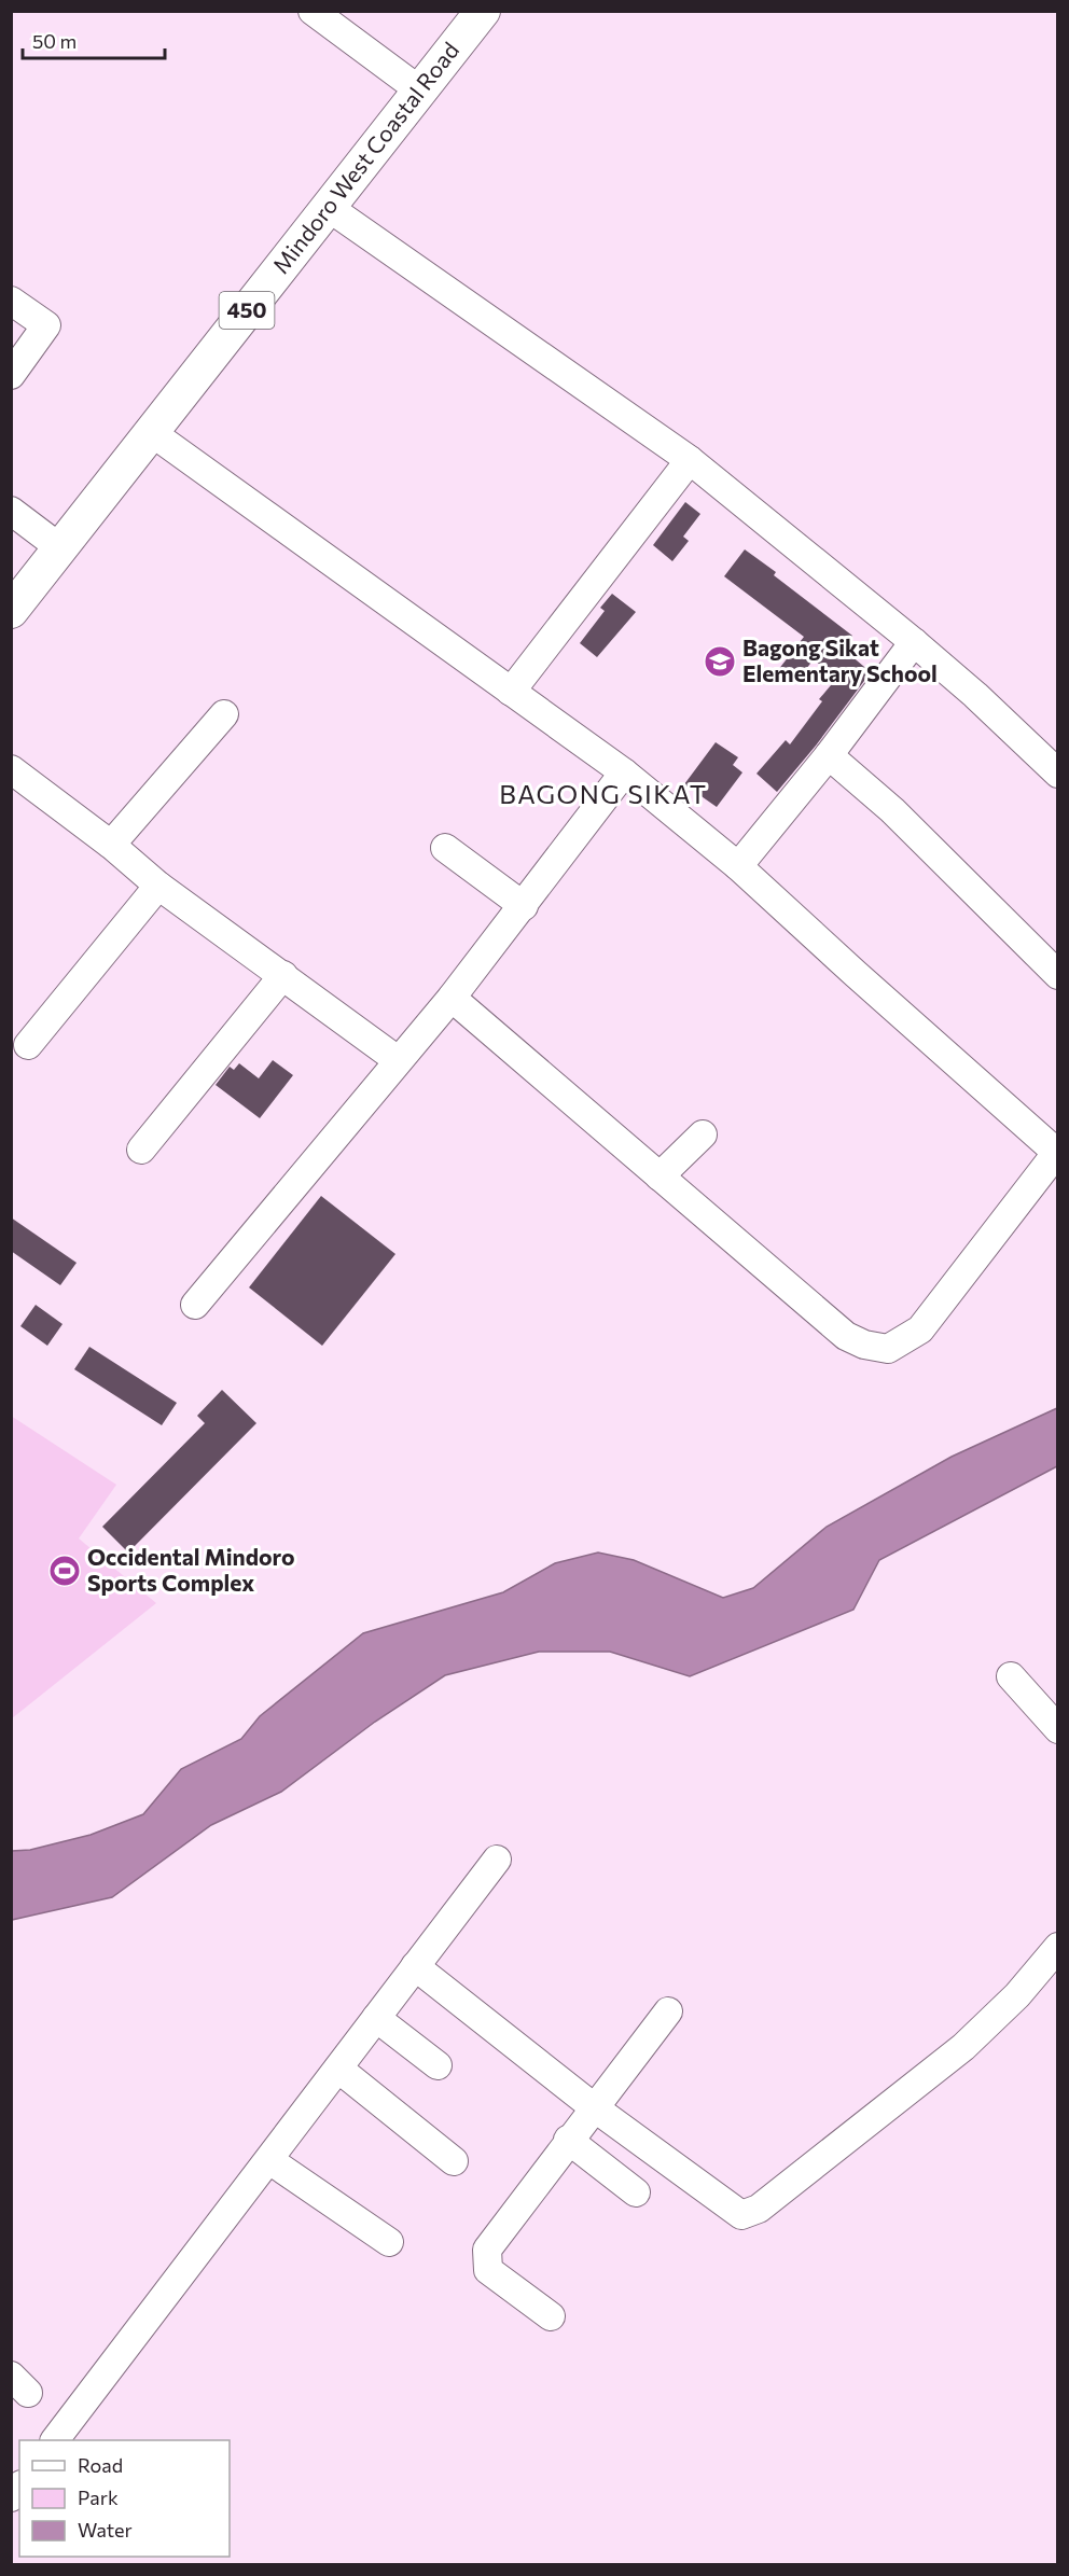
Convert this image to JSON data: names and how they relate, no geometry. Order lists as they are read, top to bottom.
{
  "streets": {
    "main road": ["Mindoro West Coastal Road", "450"]
  },
  "districts": ["BAGONG SIKAT"],
  "places": {
    "school or university": ["Bagong Sikat Elementary School"],
    "sports": ["Occidental Mindoro Sports Complex"]
  },
  "legend": ["Road", "Park", "Water"],
  "scale_bar": "50 m"
}
